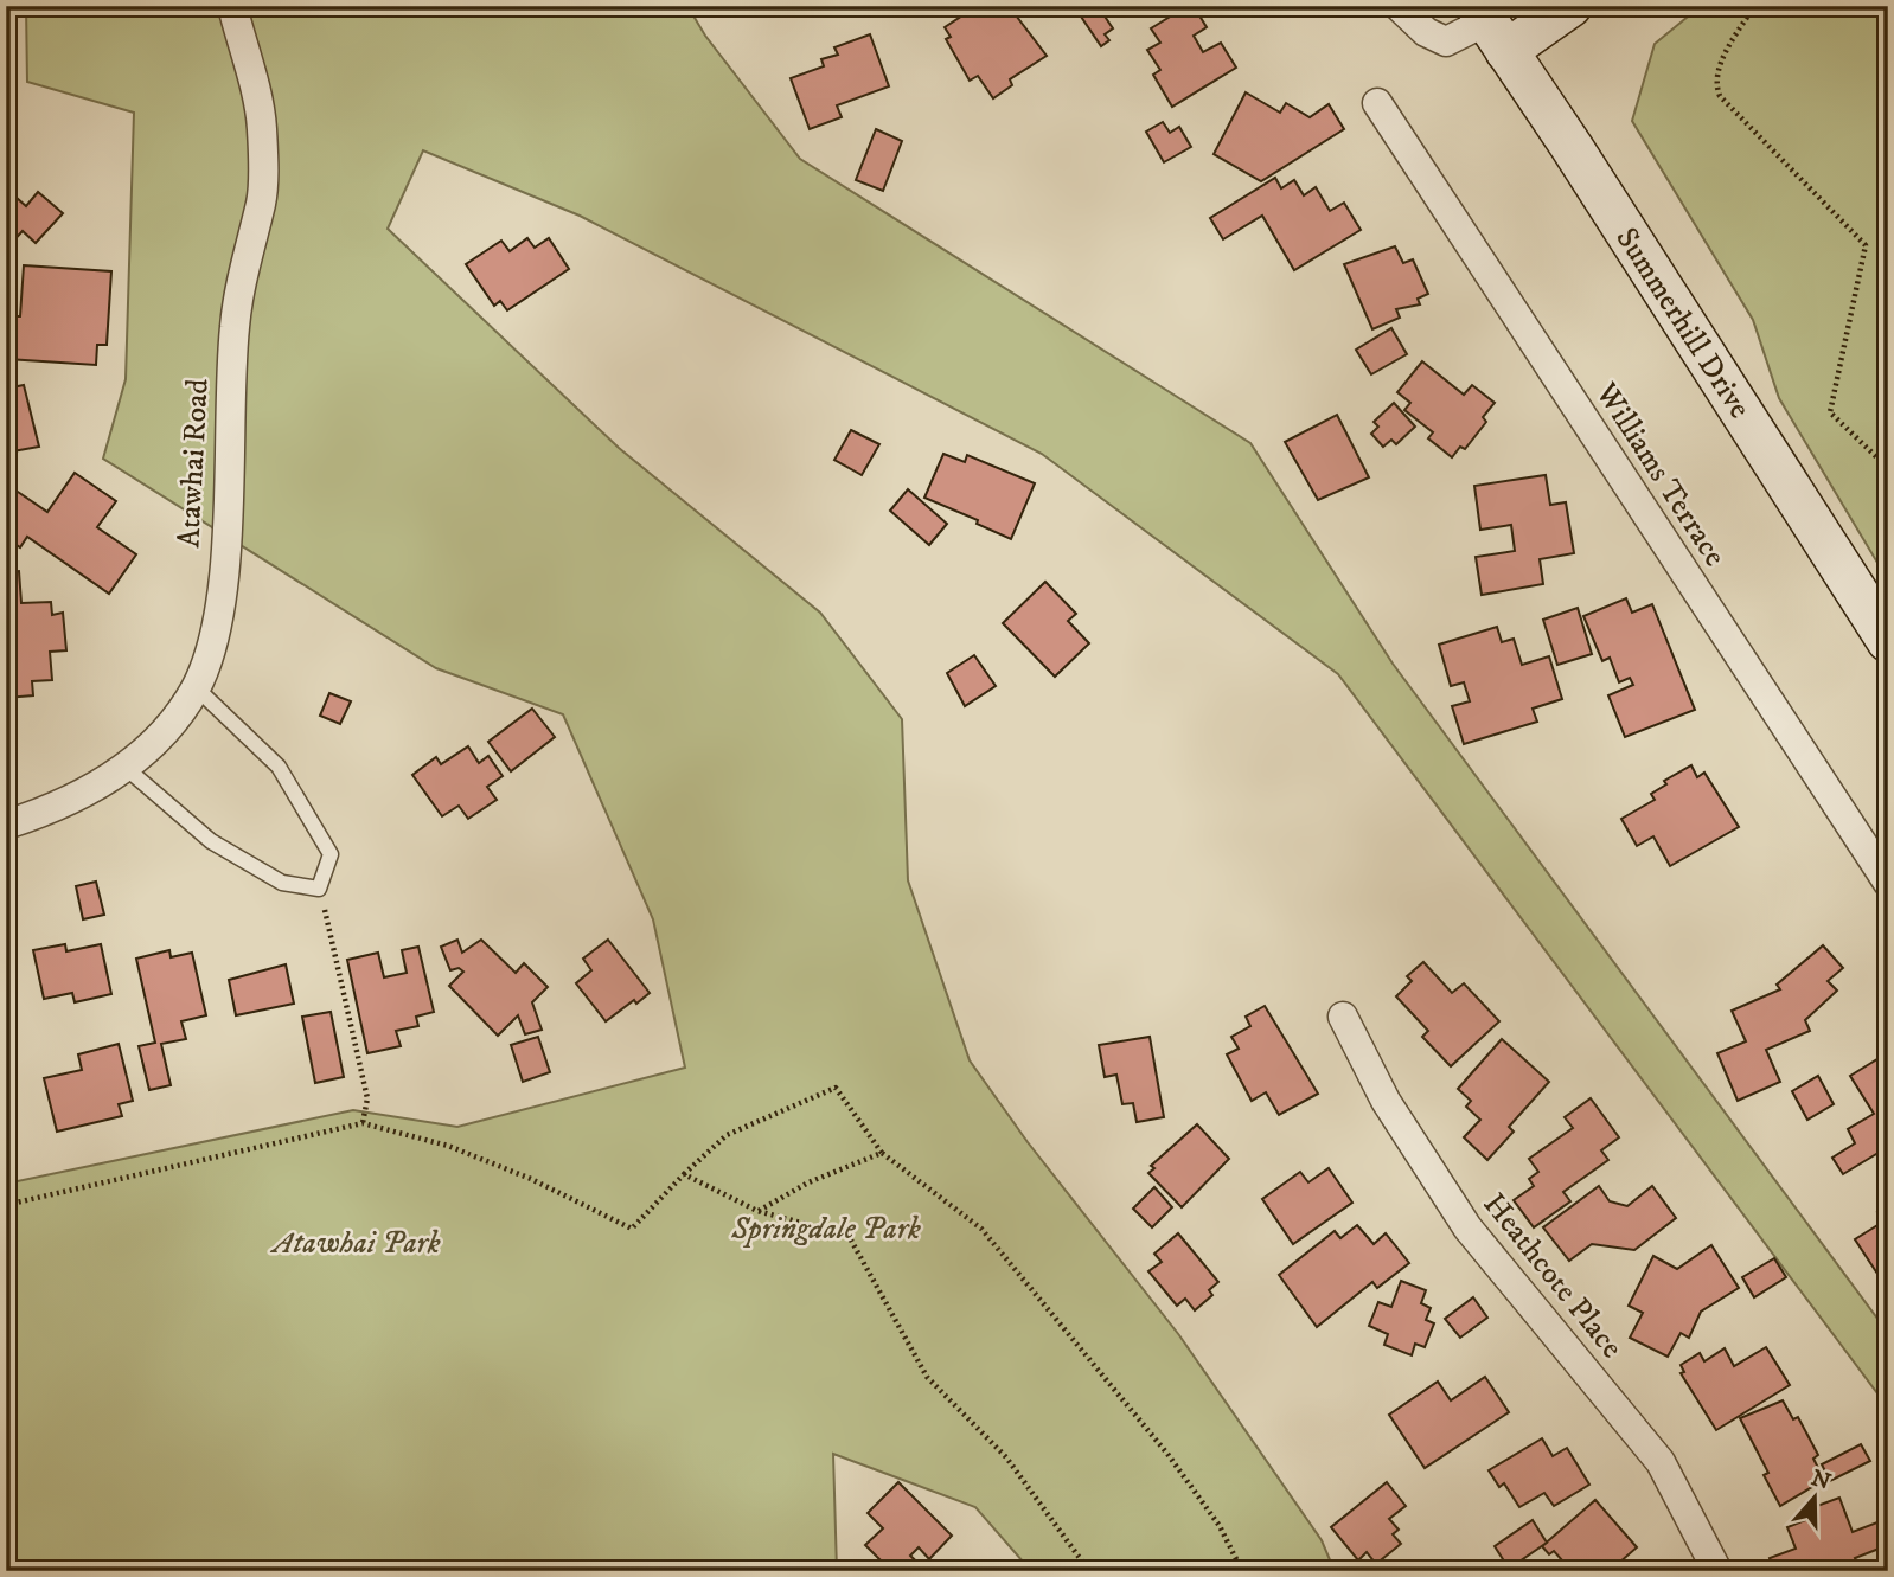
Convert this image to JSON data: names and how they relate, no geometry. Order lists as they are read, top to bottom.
{
  "streets": {
    "main road": ["Summerhill Drive"],
    "street": ["Atawhai Road", "Williams Terrace", "Heathcote Place"]
  },
  "parks": ["Springdale Park", "Atawhai Park"],
  "north": "top"
}
